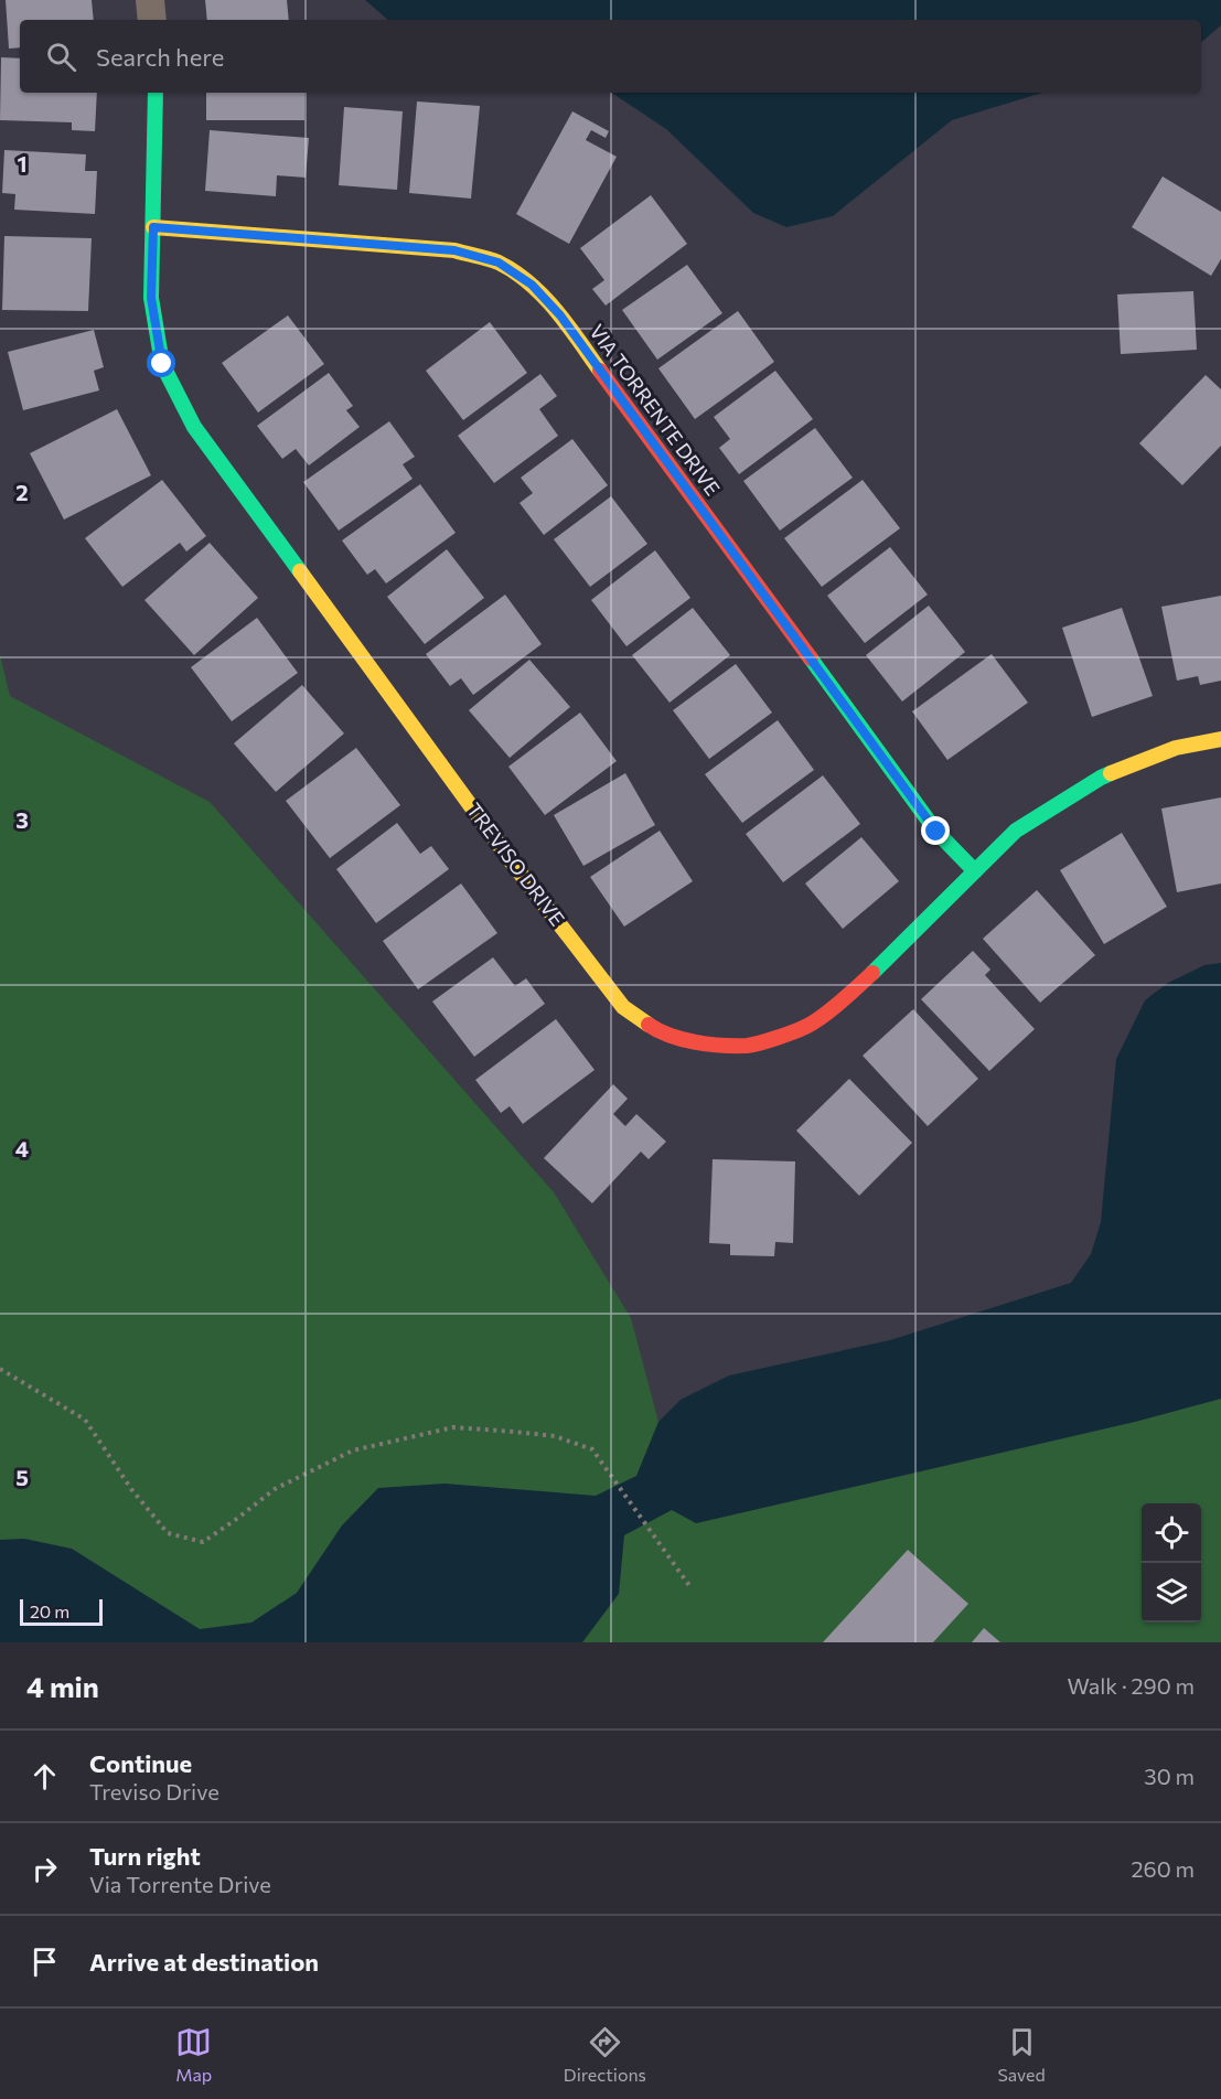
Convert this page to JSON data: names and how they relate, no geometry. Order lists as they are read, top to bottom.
{
  "streets": {
    "street": ["VIA TORRENTE DRIVE", "TREVISO DRIVE"]
  },
  "crossings": [
    ["VIA TORRENTE DRIVE", "TREVISO DRIVE"]
  ],
  "scale_bar": "20 m",
  "page": {
    "search": "Search here",
    "scale": "20 m",
    "heading": ["4 min", "Walk · 290 m"],
    "list": [
      ["Continue", "Treviso Drive", "30 m"],
      ["Turn right", "Via Torrente Drive", "260 m"],
      "Arrive at destination"
    ],
    "nav": ["Map", "Directions", "Saved"]
  },
  "grid": {
    "rows": [
      "1",
      "2",
      "3",
      "4",
      "5"
    ]
  }
}
